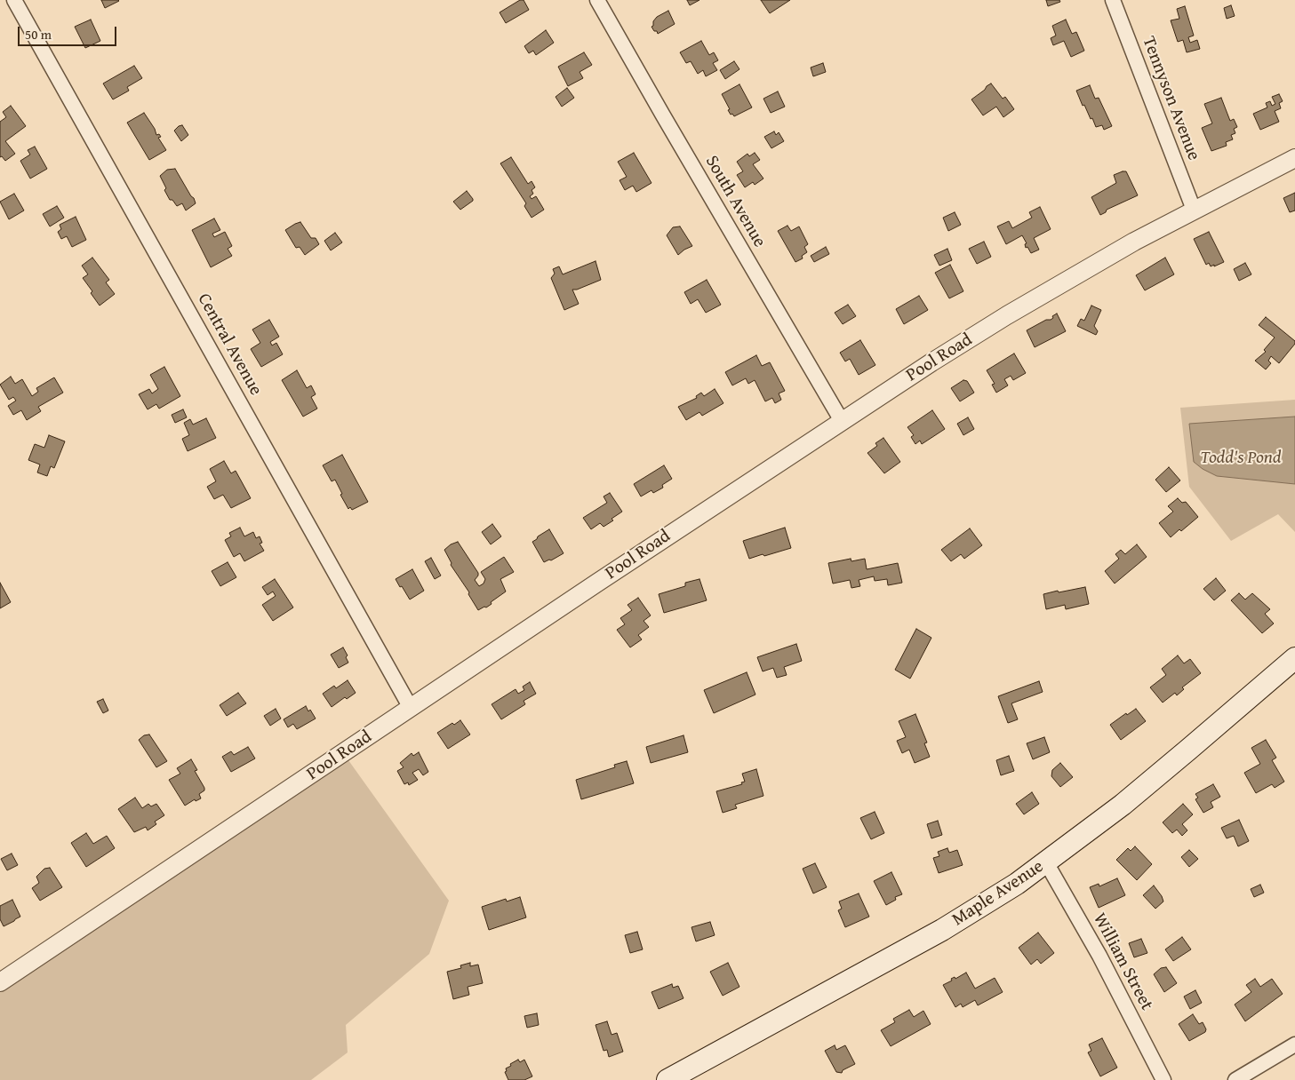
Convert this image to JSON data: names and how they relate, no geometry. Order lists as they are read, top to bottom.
{
  "streets": {
    "main road": ["Maple Avenue"],
    "street": [
      "Tennyson Avenue",
      "South Avenue",
      "Central Avenue",
      "Pool Road",
      "William Street"
    ]
  },
  "crossings": [
    ["Tennyson Avenue", "Pool Road"],
    ["South Avenue", "Pool Road"],
    ["Central Avenue", "Pool Road"],
    ["Maple Avenue", "William Street"]
  ],
  "parks": ["Todd's Pond"],
  "scale_bar": "50 m"
}
